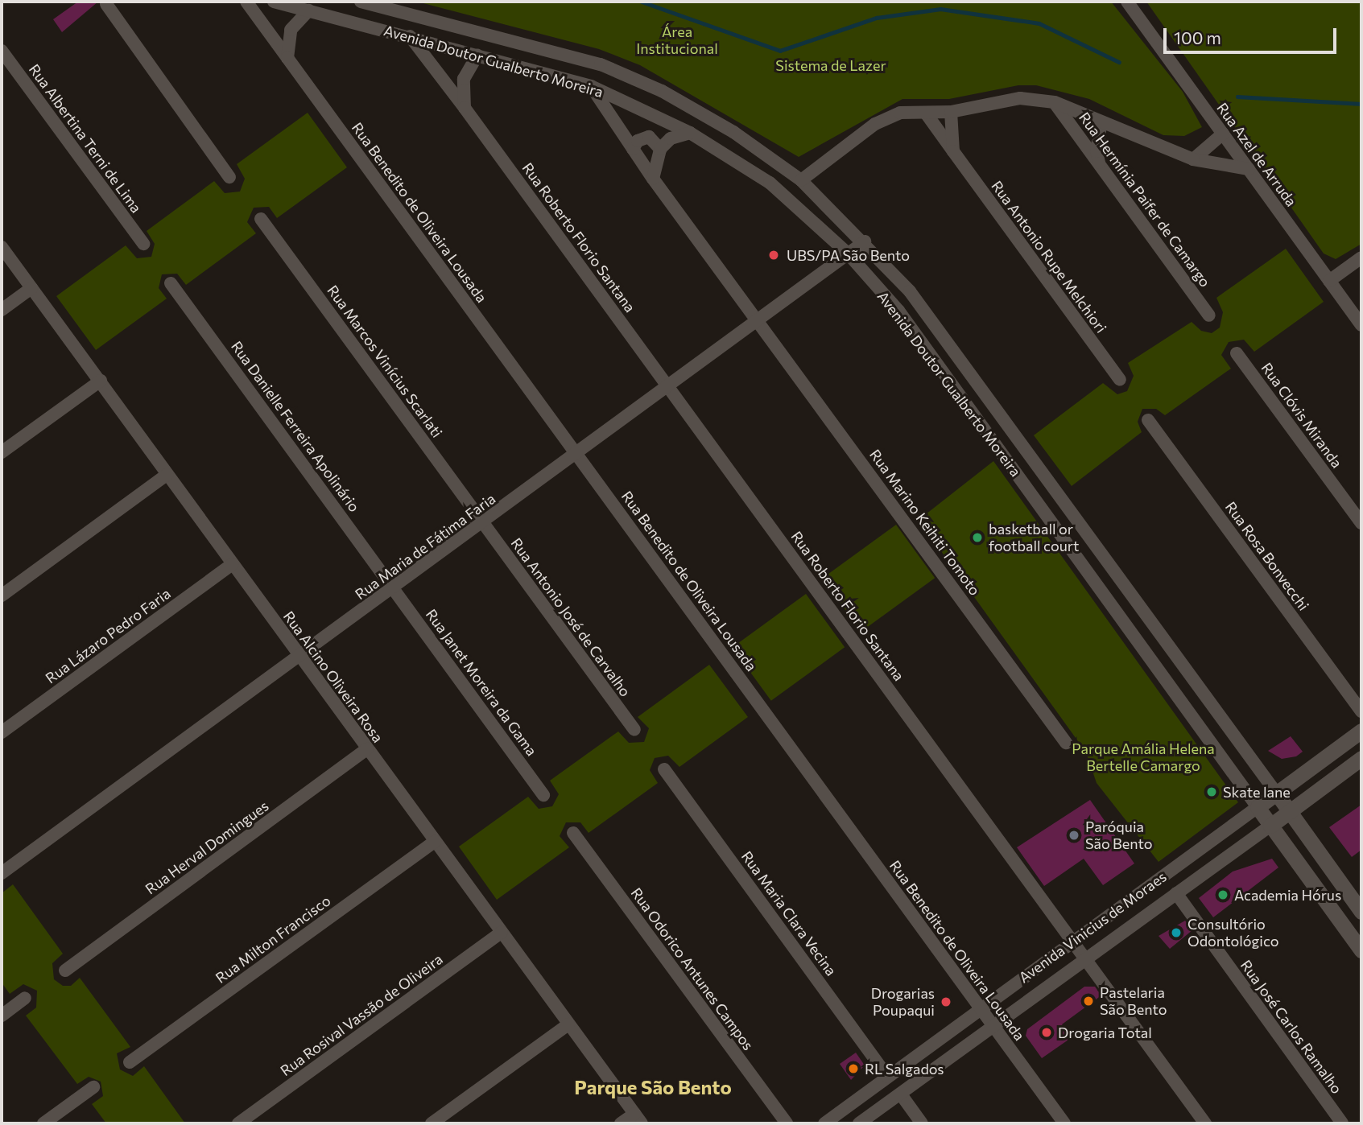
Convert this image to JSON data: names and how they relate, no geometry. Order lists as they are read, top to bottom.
{
  "streets": {
    "main road": ["Avenida Doutor Gualberto Moreira", "Avenida Vinicius de Moraes"],
    "street": [
      "Rua Albertina Terni de Lima",
      "Rua Azel de Arruda",
      "Rua Hermínia Paifer de Camargo",
      "Rua Benedito de Oliveira Lousada",
      "Rua Roberto Florio Santana",
      "Rua Antonio Rupe Melchiori",
      "Rua Marcos Vinícius Scarlati",
      "Rua Clóvis Miranda",
      "Rua Danielle Ferreira Apolinário",
      "Rua Marino Keihiti Tomoto",
      "Rua Maria de Fátima Faria",
      "Rua Rosa Bonvecchi",
      "Rua Antonio José de Carvalho",
      "Rua Lázaro Pedro Faria",
      "Rua Alcino Oliveira Rosa",
      "Rua Janet Moreira da Gama",
      "Rua Herval Domingues",
      "Rua Maria Clara Vecina",
      "Rua Milton Francisco",
      "Rua Odorico Antunes Campos",
      "Rua Rosival Vassão de Oliveira",
      "Rua José Carlos Ramalho"
    ]
  },
  "crossings": [
    ["Avenida Doutor Gualberto Moreira", "Rua Roberto Florio Santana"],
    ["Avenida Doutor Gualberto Moreira", "Rua Marino Keihiti Tomoto"],
    ["Avenida Doutor Gualberto Moreira", "Rua Maria de Fátima Faria"],
    ["Avenida Doutor Gualberto Moreira", "Avenida Vinicius de Moraes"],
    ["Rua Benedito de Oliveira Lousada", "Rua Maria de Fátima Faria"],
    ["Rua Benedito de Oliveira Lousada", "Avenida Vinicius de Moraes"],
    ["Rua Roberto Florio Santana", "Rua Maria de Fátima Faria"],
    ["Rua Roberto Florio Santana", "Avenida Vinicius de Moraes"],
    ["Rua Marcos Vinícius Scarlati", "Rua Maria de Fátima Faria"],
    ["Rua Marcos Vinícius Scarlati", "Rua Antonio José de Carvalho"],
    ["Rua Danielle Ferreira Apolinário", "Rua Maria de Fátima Faria"],
    ["Rua Danielle Ferreira Apolinário", "Rua Janet Moreira da Gama"],
    ["Rua Marino Keihiti Tomoto", "Rua Maria de Fátima Faria"],
    ["Rua Maria de Fátima Faria", "Rua Antonio José de Carvalho"],
    ["Rua Maria de Fátima Faria", "Rua Alcino Oliveira Rosa"],
    ["Rua Maria de Fátima Faria", "Rua Janet Moreira da Gama"],
    ["Rua Lázaro Pedro Faria", "Rua Alcino Oliveira Rosa"],
    ["Rua Alcino Oliveira Rosa", "Rua Herval Domingues"],
    ["Rua Alcino Oliveira Rosa", "Rua Milton Francisco"],
    ["Rua Alcino Oliveira Rosa", "Rua Rosival Vassão de Oliveira"],
    ["Rua Maria Clara Vecina", "Avenida Vinicius de Moraes"],
    ["Avenida Vinicius de Moraes", "Rua José Carlos Ramalho"]
  ],
  "districts": ["Parque São Bento"],
  "parks": ["Área Institucional", "Sistema de Lazer", "Parque Amália Helena Bertelle Camargo"],
  "places": [
    "UBS/PA São Bento",
    "basketball or football court",
    "Skate lane",
    "Paróquia São Bento",
    "Academia Hórus",
    "Consultório Odontológico",
    "Pastelaria São Bento",
    "Drogarias Poupaqui",
    "Drogaria Total",
    "RL Salgados"
  ],
  "scale_bar": "100 m"
}
